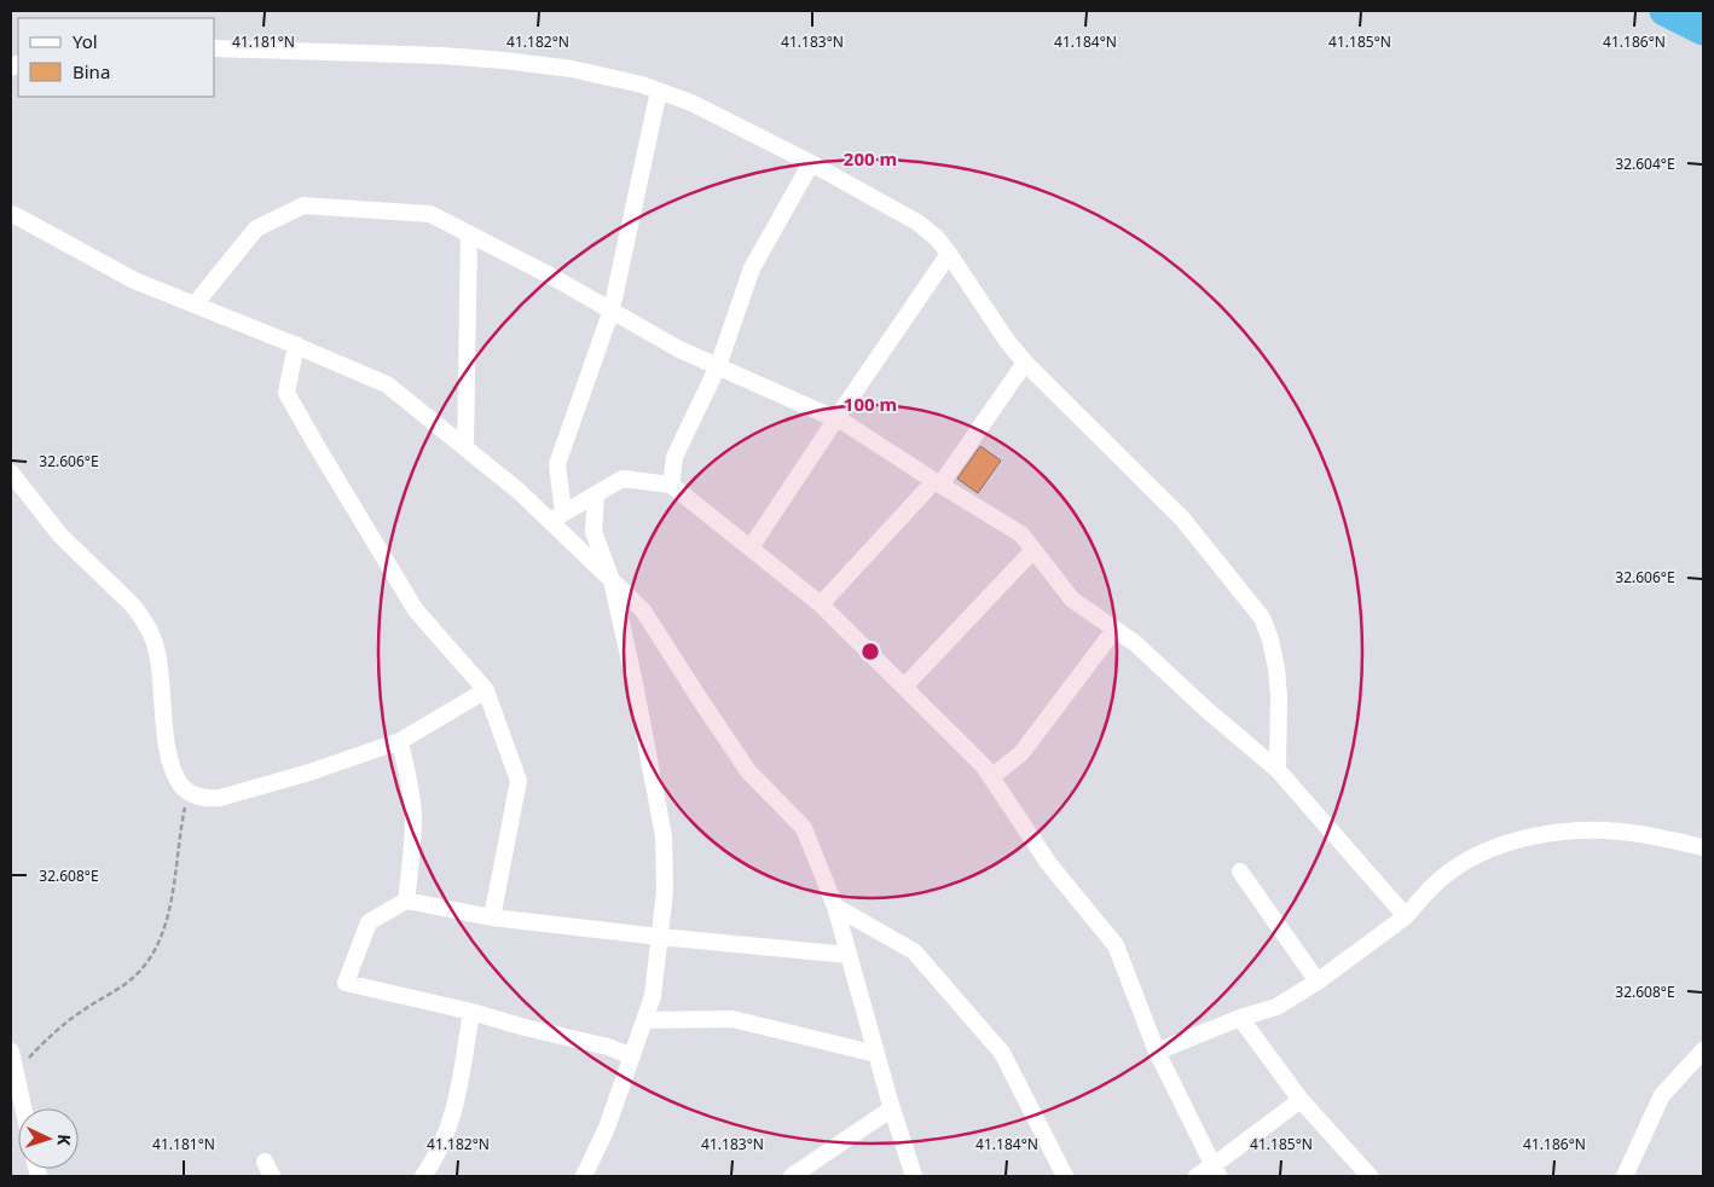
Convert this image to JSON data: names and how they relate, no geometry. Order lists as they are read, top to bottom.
{
  "legend": ["Yol", "Bina"],
  "north": "right",
  "coordinates": [
    "41.181°N",
    "41.182°N",
    "41.183°N",
    "41.184°N",
    "41.185°N",
    "41.186°N",
    "32.604°E",
    "32.606°E",
    "32.608°E"
  ],
  "rings": ["200 m", "100 m"]
}
